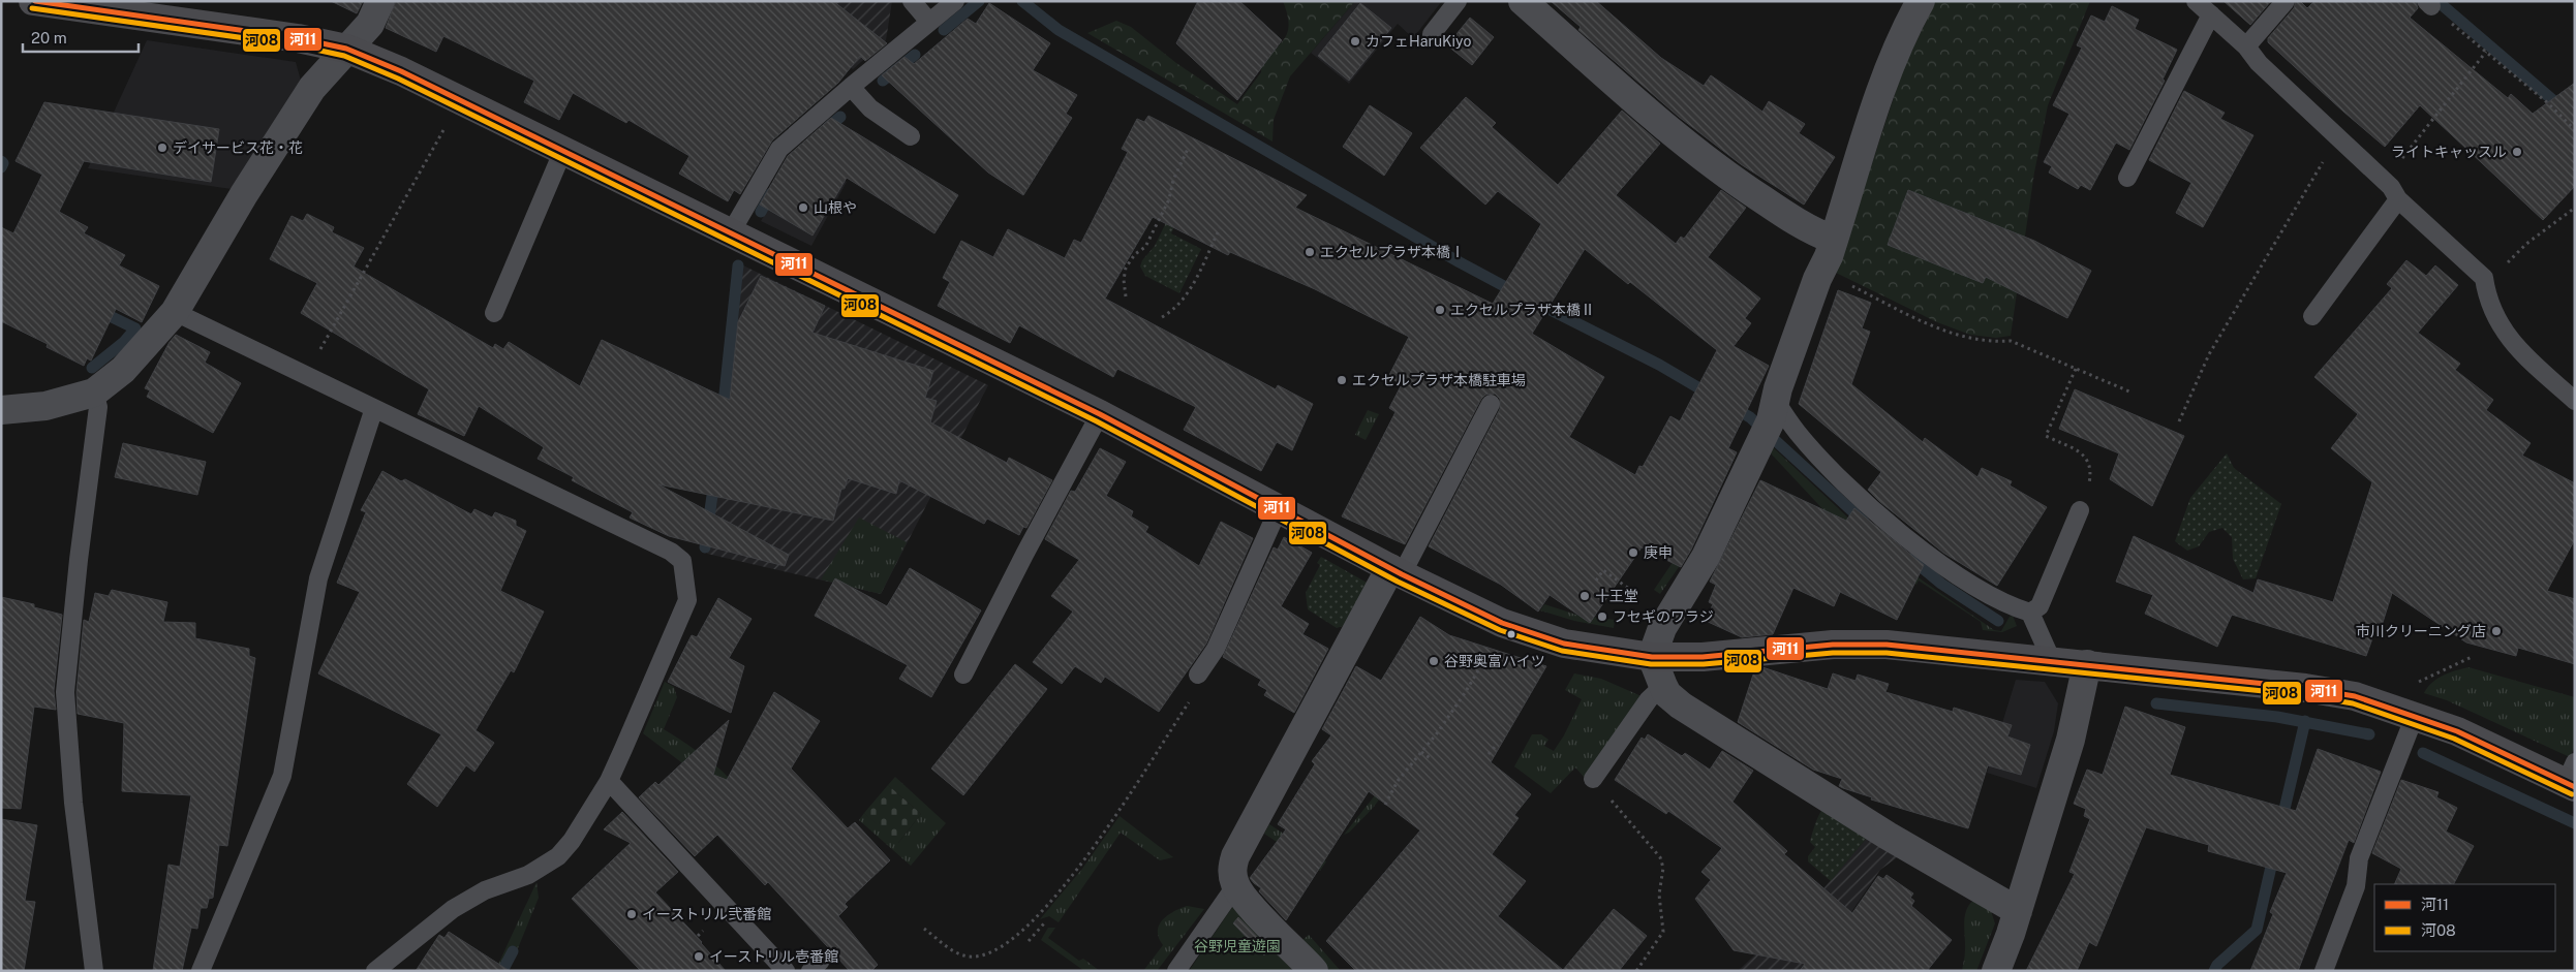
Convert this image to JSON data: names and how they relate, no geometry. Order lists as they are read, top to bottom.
{
  "parks": ["谷野児童遊園"],
  "places": [
    "カフェHaruKiyo",
    "デイサービス花・花",
    "ライトキャッスル",
    "山根や",
    "エクセルプラザ本橋Ⅰ",
    "エクセルプラザ本橋Ⅱ",
    "エクセルプラザ本橋駐車場",
    "庚申",
    "十王堂",
    "フセギのワラジ",
    "市川クリーニング店",
    "谷野奥富ハイツ",
    "イーストリル弐番館",
    "イーストリル壱番館"
  ],
  "lines": ["transit line 河11", "transit line 河08"],
  "legend": ["河11", "河08"],
  "scale_bar": "20 m"
}
